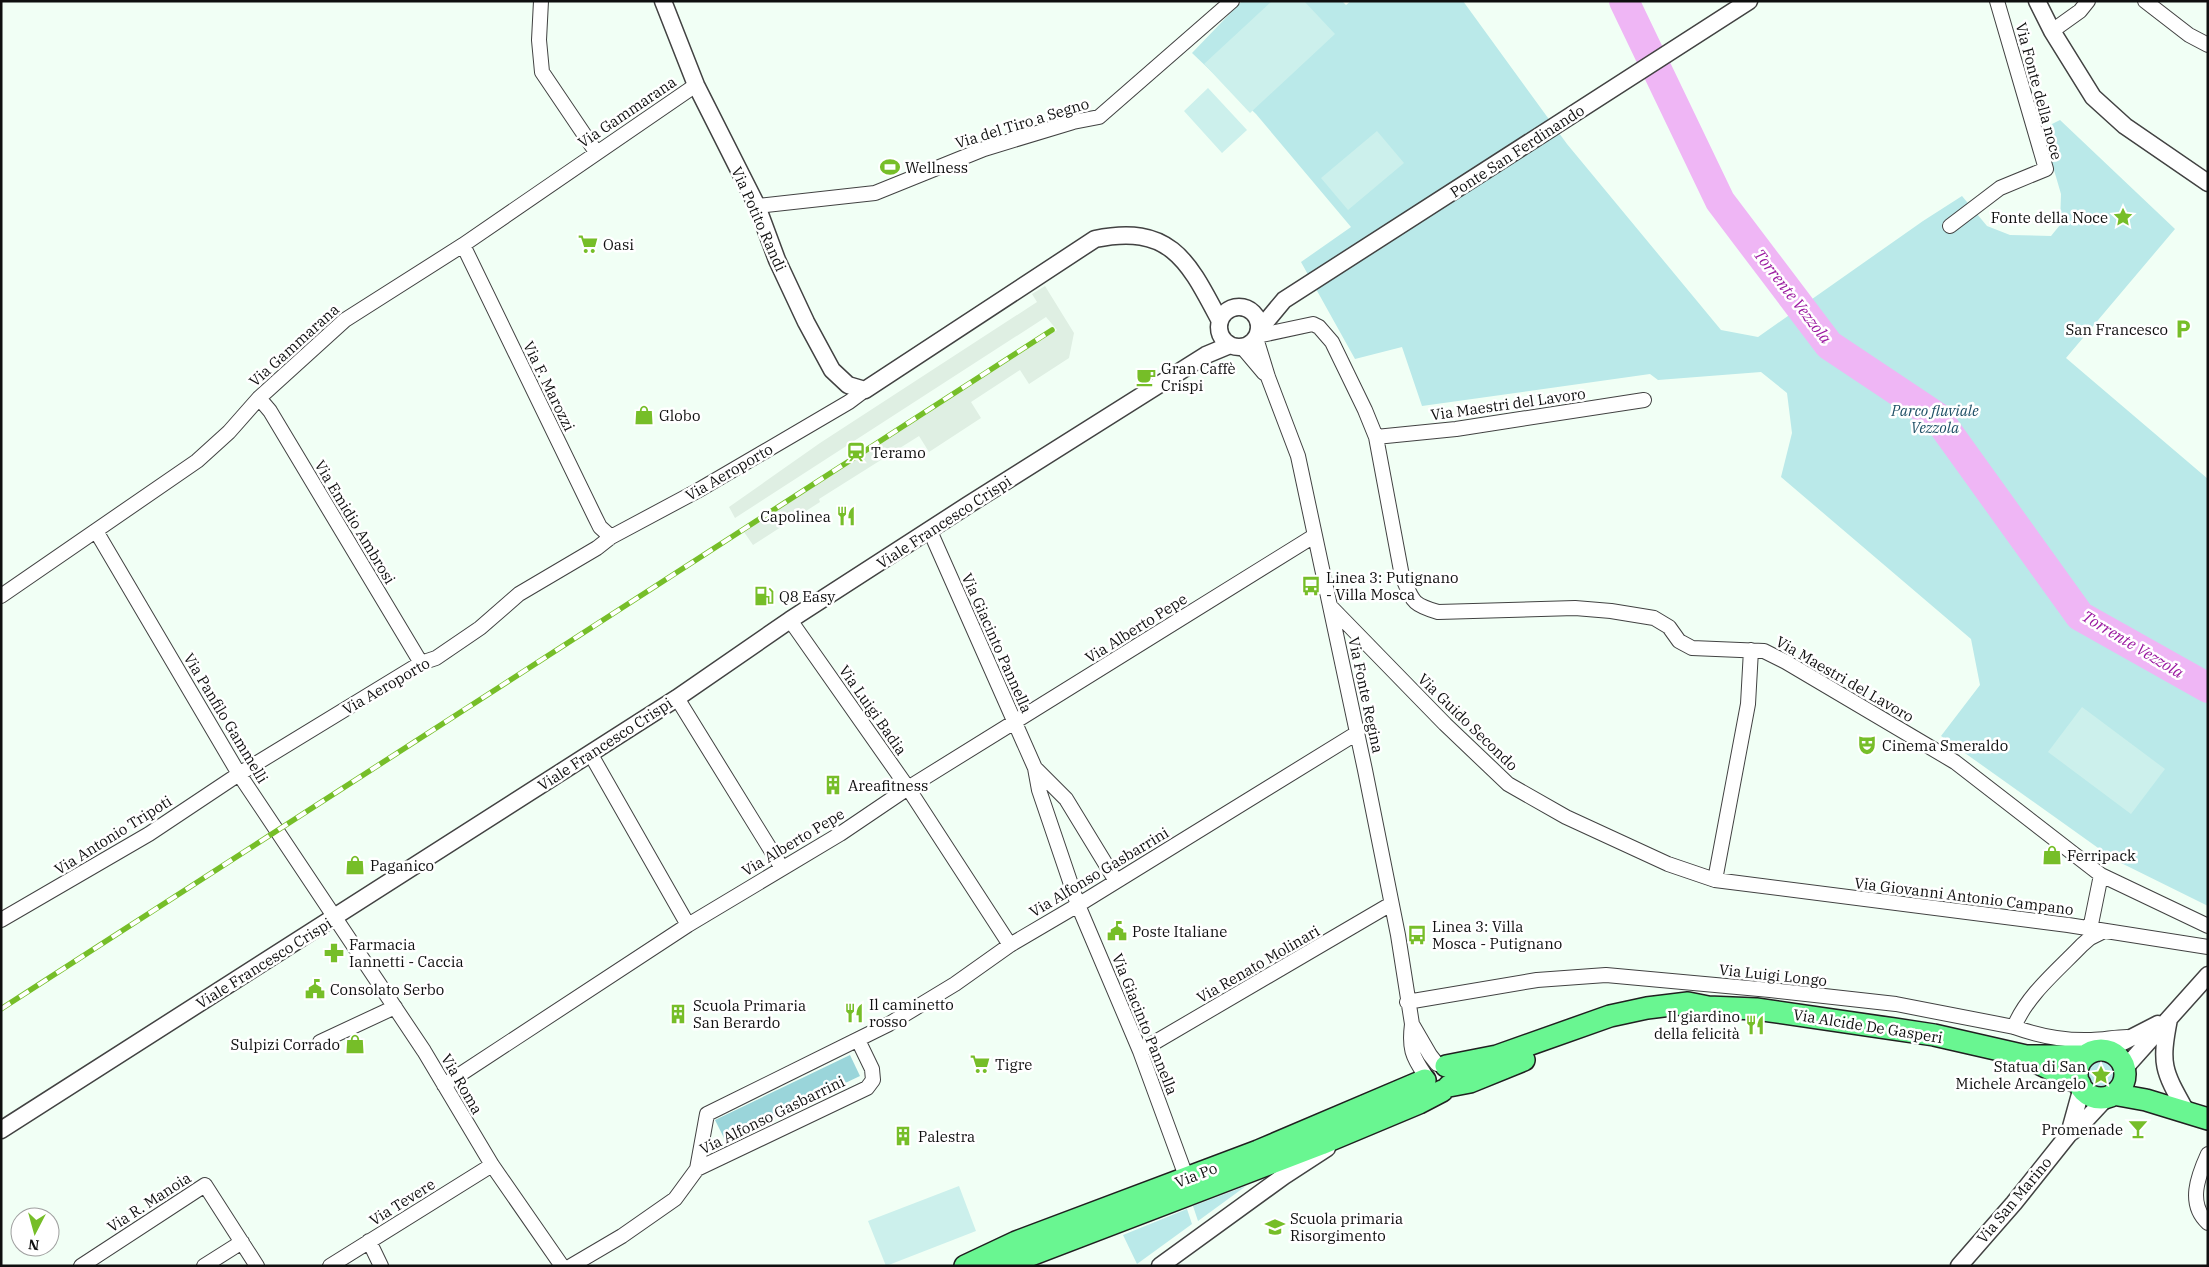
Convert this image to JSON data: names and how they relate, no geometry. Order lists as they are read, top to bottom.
{
  "streets": {
    "main road": ["Via Alcide De Gasperi", "Via Po"],
    "street": [
      "Via Fonte della noce",
      "Via Gammarana",
      "Via del Tiro a Segno",
      "Ponte San Ferdinando",
      "Via Potito Randi",
      "Via F. Marozzi",
      "Via Maestri del Lavoro",
      "Via Aeroporto",
      "Via Emidio Ambrosi",
      "Viale Francesco Crispi",
      "Via Alberto Pepe",
      "Via Giacinto Pannella",
      "Via Fonte Regina",
      "Via Luigi Badia",
      "Via Panfilo Gammelli",
      "Via Guido Secondo",
      "Via Antonio Tripoti",
      "Via Alfonso Gasbarrini",
      "Via Giovanni Antonio Campano",
      "Via Renato Molinari",
      "Via Luigi Longo",
      "Via Roma",
      "Via San Marino",
      "Via R. Manoia",
      "Via Tevere"
    ]
  },
  "crossings": [
    ["Via Gammarana", "Via Potito Randi"],
    ["Via Gammarana", "Via F. Marozzi"],
    ["Via Gammarana", "Via Emidio Ambrosi"],
    ["Via Gammarana", "Via Panfilo Gammelli"],
    ["Via del Tiro a Segno", "Via Potito Randi"],
    ["Ponte San Ferdinando", "Via Maestri del Lavoro"],
    ["Ponte San Ferdinando", "Via Aeroporto"],
    ["Ponte San Ferdinando", "Viale Francesco Crispi"],
    ["Ponte San Ferdinando", "Via Fonte Regina"],
    ["Via Potito Randi", "Via Aeroporto"],
    ["Via F. Marozzi", "Via Aeroporto"],
    ["Via Maestri del Lavoro", "Via Aeroporto"],
    ["Via Maestri del Lavoro", "Viale Francesco Crispi"],
    ["Via Maestri del Lavoro", "Via Fonte Regina"],
    ["Via Aeroporto", "Via Emidio Ambrosi"],
    ["Via Aeroporto", "Viale Francesco Crispi"],
    ["Via Aeroporto", "Via Fonte Regina"],
    ["Via Aeroporto", "Via Panfilo Gammelli"],
    ["Via Aeroporto", "Via Antonio Tripoti"],
    ["Viale Francesco Crispi", "Via Giacinto Pannella"],
    ["Viale Francesco Crispi", "Via Fonte Regina"],
    ["Viale Francesco Crispi", "Via Luigi Badia"],
    ["Viale Francesco Crispi", "Via Panfilo Gammelli"],
    ["Viale Francesco Crispi", "Via Roma"],
    ["Via Alberto Pepe", "Via Giacinto Pannella"],
    ["Via Alberto Pepe", "Via Fonte Regina"],
    ["Via Alberto Pepe", "Via Luigi Badia"],
    ["Via Alberto Pepe", "Via Roma"],
    ["Via Giacinto Pannella", "Via Alfonso Gasbarrini"],
    ["Via Giacinto Pannella", "Via Renato Molinari"],
    ["Via Giacinto Pannella", "Via Po"],
    ["Via Fonte Regina", "Via Guido Secondo"],
    ["Via Fonte Regina", "Via Alfonso Gasbarrini"],
    ["Via Fonte Regina", "Via Renato Molinari"],
    ["Via Fonte Regina", "Via Luigi Longo"],
    ["Via Fonte Regina", "Via Alcide De Gasperi"],
    ["Via Luigi Badia", "Via Alfonso Gasbarrini"],
    ["Via Panfilo Gammelli", "Via Antonio Tripoti"],
    ["Via Panfilo Gammelli", "Via Roma"],
    ["Via Guido Secondo", "Via Giovanni Antonio Campano"],
    ["Via Alcide De Gasperi", "Via Po"],
    ["Via Alcide De Gasperi", "Via San Marino"],
    ["Via Roma", "Via Tevere"]
  ],
  "water": ["Torrente Vezzola"],
  "parks": ["Parco fluviale Vezzola"],
  "places": {
    "sports": ["Wellness"],
    "place": ["Fonte della Noce", "Statua di San Michele Arcangelo"],
    "supermarket": ["Oasi", "Tigre"],
    "parking": ["San Francesco"],
    "cafe": ["Gran Caffè Crispi"],
    "shop": [
      "Globo",
      "Ferripack",
      "Paganico",
      "Sulpizi Corrado"
    ],
    "station": ["Teramo"],
    "restaurant": ["Capolinea", "Il caminetto rosso", "Il giardino della felicità"],
    "bus stop": ["Linea 3: Putignano - Villa Mosca", "Linea 3: Villa Mosca - Putignano"],
    "fuel station": ["Q8 Easy"],
    "theatre": ["Cinema Smeraldo"],
    "building": ["Areafitness", "Scuola Primaria San Berardo", "Palestra"],
    "public building": ["Poste Italiane", "Consolato Serbo"],
    "pharmacy": ["Farmacia Iannetti - Caccia"],
    "bar": ["Promenade"],
    "school or university": ["Scuola primaria Risorgimento"]
  },
  "north": "bottom"
}
